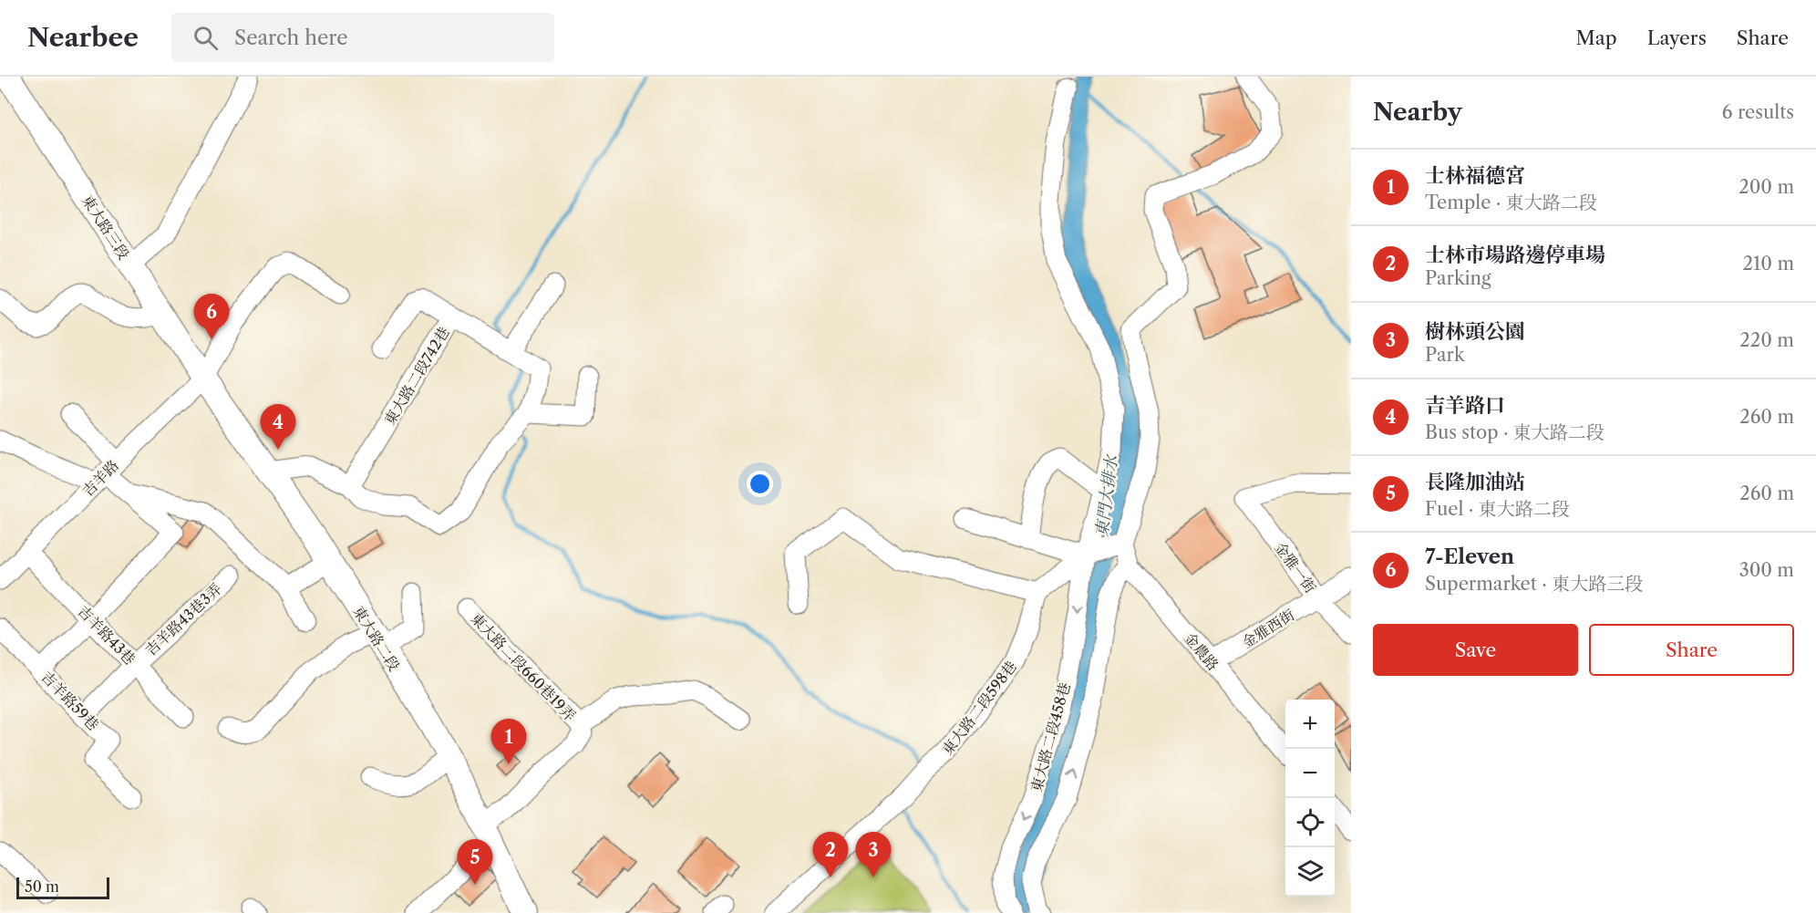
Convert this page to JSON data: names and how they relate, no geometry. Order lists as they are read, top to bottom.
{
  "streets": {
    "main road": ["東大路三段", "東大路二段"],
    "street": [
      "東大路二段742巷",
      "吉羊路",
      "金雅一街",
      "吉羊路43巷3弄",
      "金雅西街",
      "吉羊路43巷",
      "金農路",
      "東大路二段660巷19弄",
      "吉羊路59巷",
      "東大路二段598巷",
      "東大路二段458巷"
    ]
  },
  "crossings": [
    ["東大路三段", "吉羊路"],
    ["東大路三段", "東大路二段"],
    ["吉羊路", "吉羊路43巷"],
    ["吉羊路", "東大路二段"],
    ["金雅一街", "金雅西街"],
    ["吉羊路43巷3弄", "吉羊路43巷"],
    ["吉羊路43巷3弄", "吉羊路59巷"],
    ["金雅西街", "金農路"]
  ],
  "water": ["東門大排水"],
  "scale_bar": "50 m",
  "page": {
    "header": "Nearbee",
    "search": "Search here",
    "nav": ["Map", "Layers", "Share"],
    "heading": ["Nearby", "6 results"],
    "list": [
      {
        "mark": "1",
        "name": "士林福德宮",
        "note": "Temple · 東大路二段",
        "value": "200 m"
      },
      {
        "mark": "2",
        "name": "士林市場路邊停車場",
        "note": "Parking",
        "value": "210 m"
      },
      {
        "mark": "3",
        "name": "樹林頭公園",
        "note": "Park",
        "value": "220 m"
      },
      {
        "mark": "4",
        "name": "吉羊路口",
        "note": "Bus stop · 東大路二段",
        "value": "260 m"
      },
      {
        "mark": "5",
        "name": "長隆加油站",
        "note": "Fuel · 東大路二段",
        "value": "260 m"
      },
      {
        "mark": "6",
        "name": "7-Eleven",
        "note": "Supermarket · 東大路三段",
        "value": "300 m"
      }
    ],
    "pins": [
      "6",
      "4",
      "1",
      "2",
      "3",
      "5"
    ],
    "buttons": ["Save", "Share"],
    "map_buttons": ["+", "−"],
    "scale": "50 m"
  }
}
